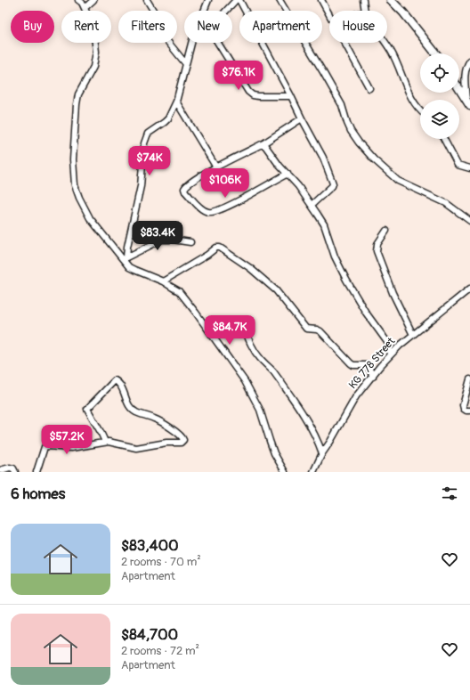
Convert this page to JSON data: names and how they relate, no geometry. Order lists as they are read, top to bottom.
{
  "streets": {
    "street": ["KG 778 Street"]
  },
  "page": {
    "chip": [
      "Buy",
      "Rent",
      "Filters",
      "New",
      "Apartment",
      "House"
    ],
    "price": [
      "$76.1K",
      "$74K",
      "$106K",
      "$83.4K",
      "$84.7K",
      "$57.2K"
    ],
    "heading": "6 homes",
    "list": [
      {
        "name": "$83,400",
        "note": "2 rooms · 70 m² · Apartment"
      },
      {
        "name": "$84,700",
        "note": "2 rooms · 72 m² · Apartment"
      }
    ]
  }
}
